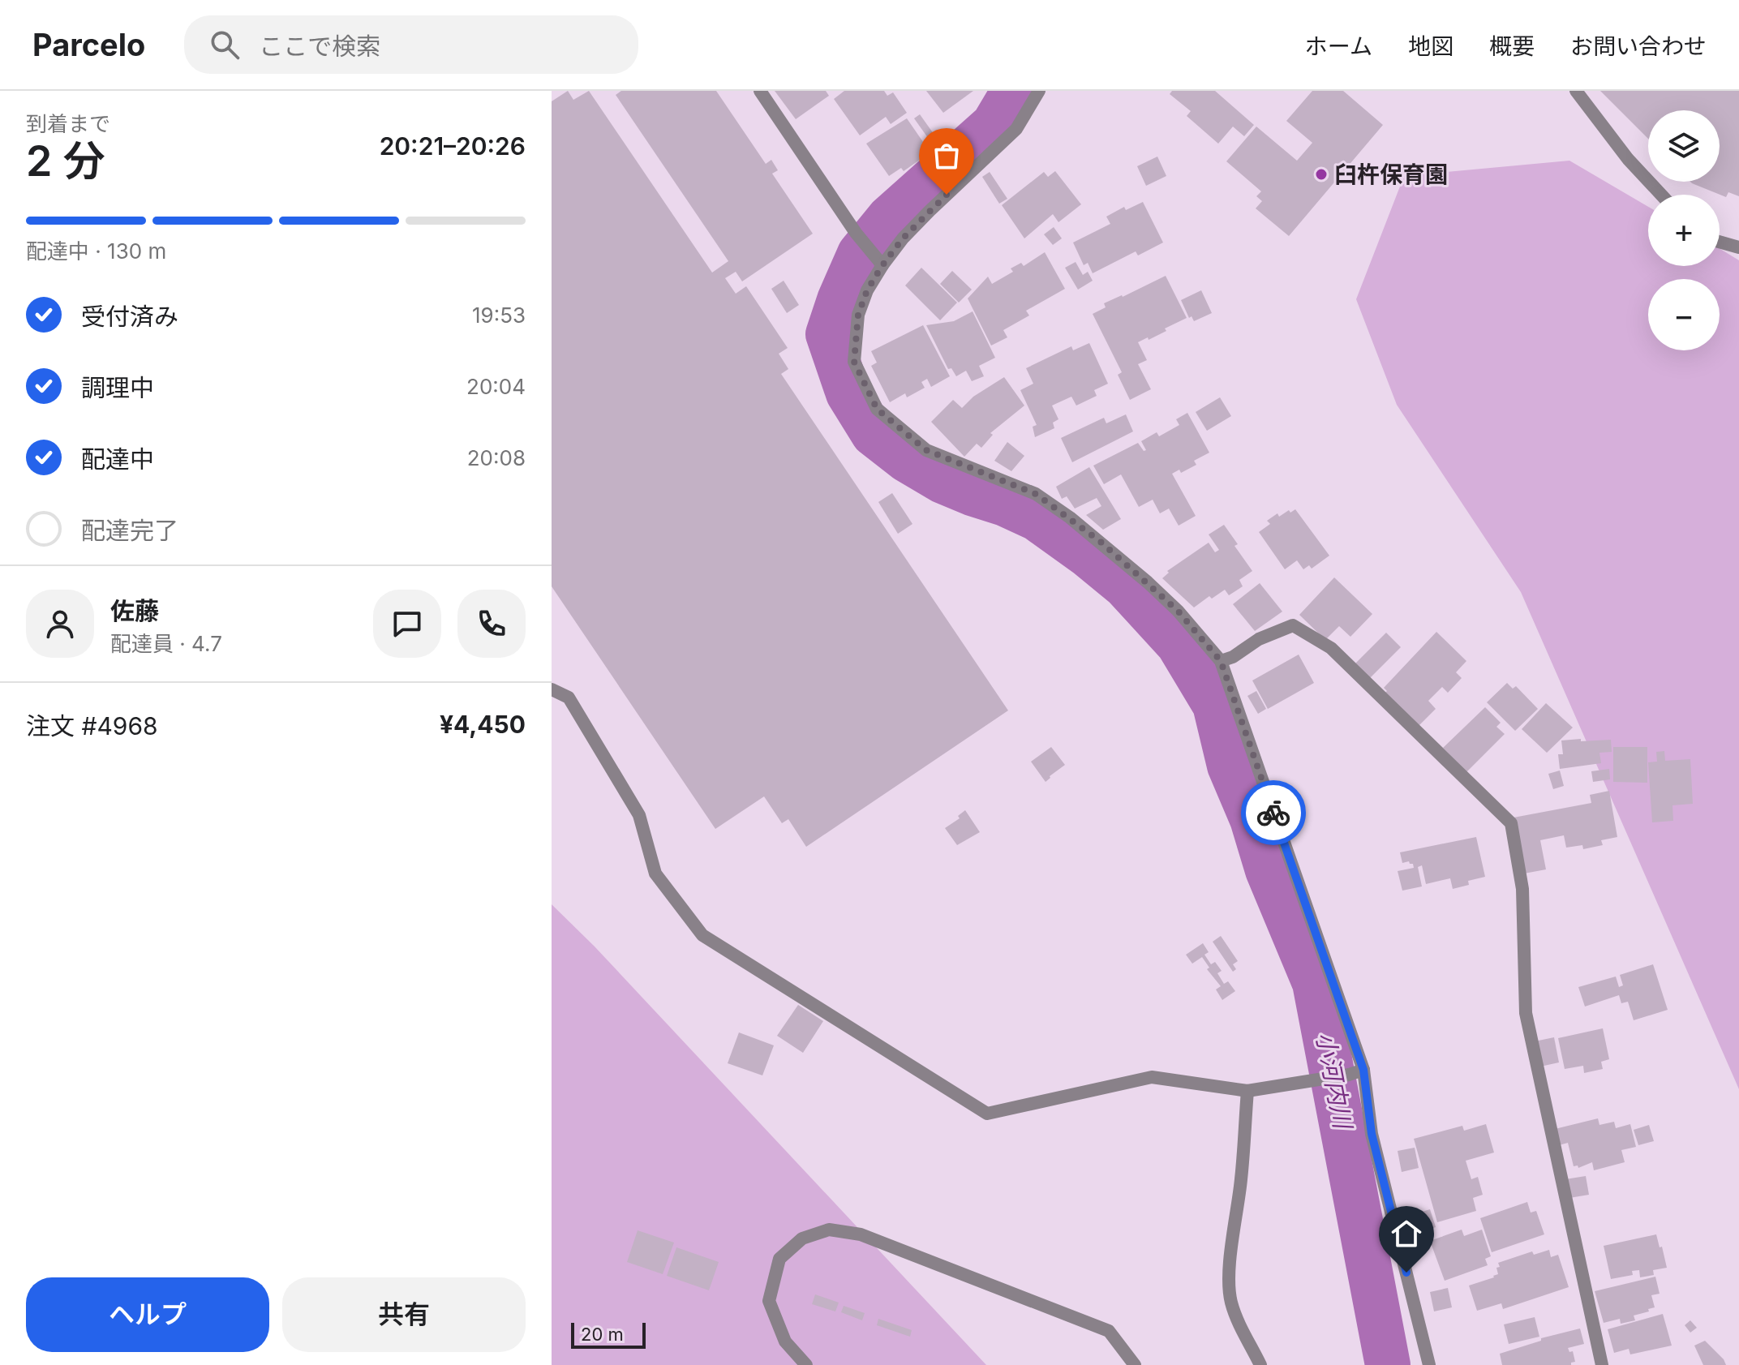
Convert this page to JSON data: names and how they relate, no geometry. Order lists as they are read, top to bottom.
{
  "water": ["小河内川"],
  "places": ["臼杵保育園"],
  "scale_bar": "20 m",
  "page": {
    "header": "Parcelo",
    "search": "ここで検索",
    "nav": [
      "ホーム",
      "地図",
      "概要",
      "お問い合わせ"
    ],
    "heading": ["2 分", "到着まで", "20:21–20:26"],
    "panel": [
      "佐藤",
      "配達員 · 4.7",
      "注文 #4968",
      "¥4,450"
    ],
    "map_buttons": ["+", "−"],
    "bar": "配達中 · 130 m",
    "list": [
      ["受付済み", "19:53"],
      ["調理中", "20:04"],
      ["配達中", "20:08"],
      "配達完了"
    ],
    "buttons": ["ヘルプ", "共有"],
    "scale": "20 m"
  }
}
